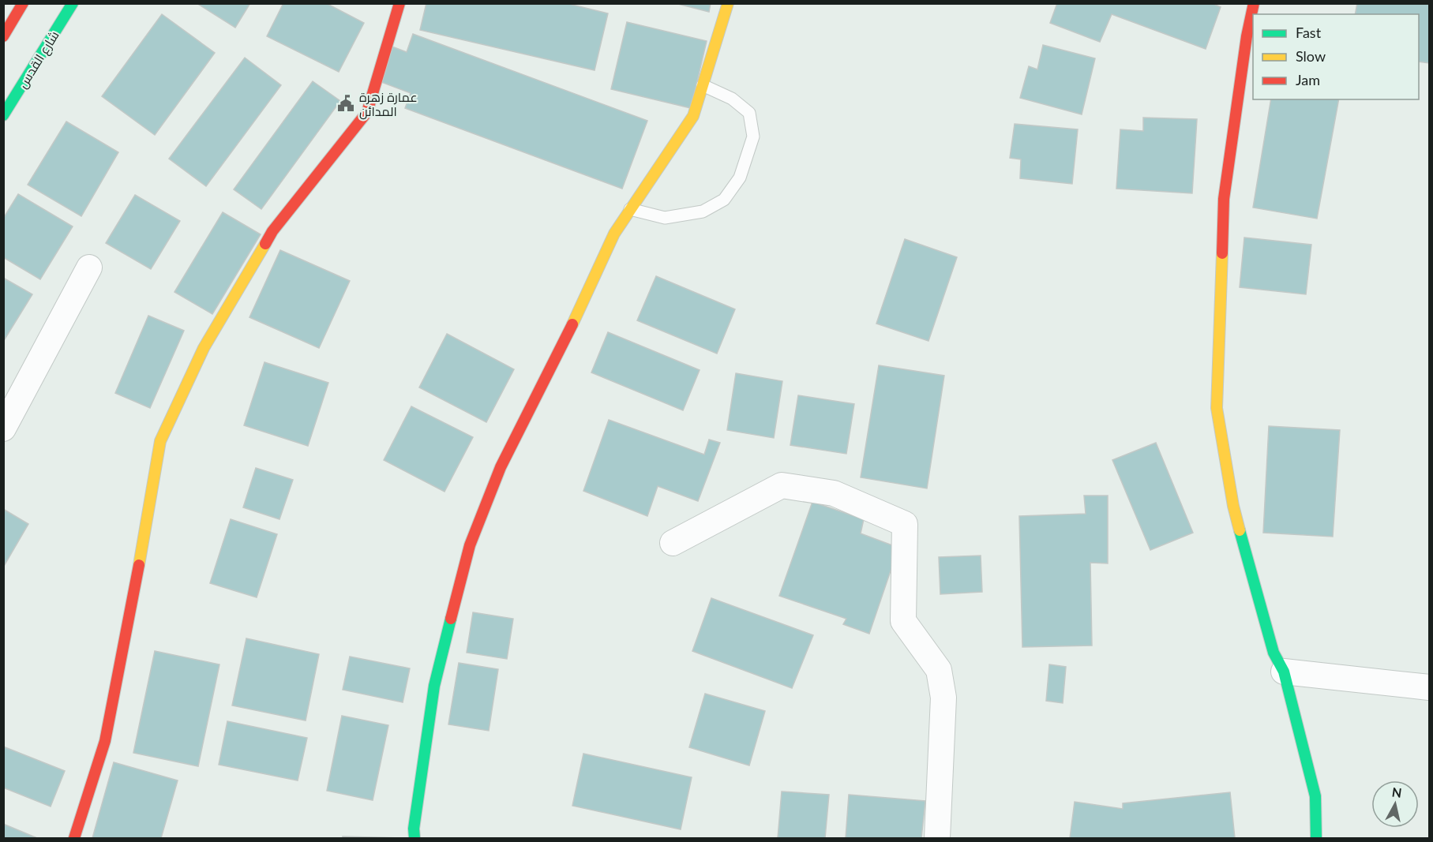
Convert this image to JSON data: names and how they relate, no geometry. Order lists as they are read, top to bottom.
{
  "streets": {
    "street": ["شارع القدس"]
  },
  "places": {
    "public building": ["عمارة زهرة المدائن"]
  },
  "legend": ["Fast", "Slow", "Jam"],
  "north": "top"
}
